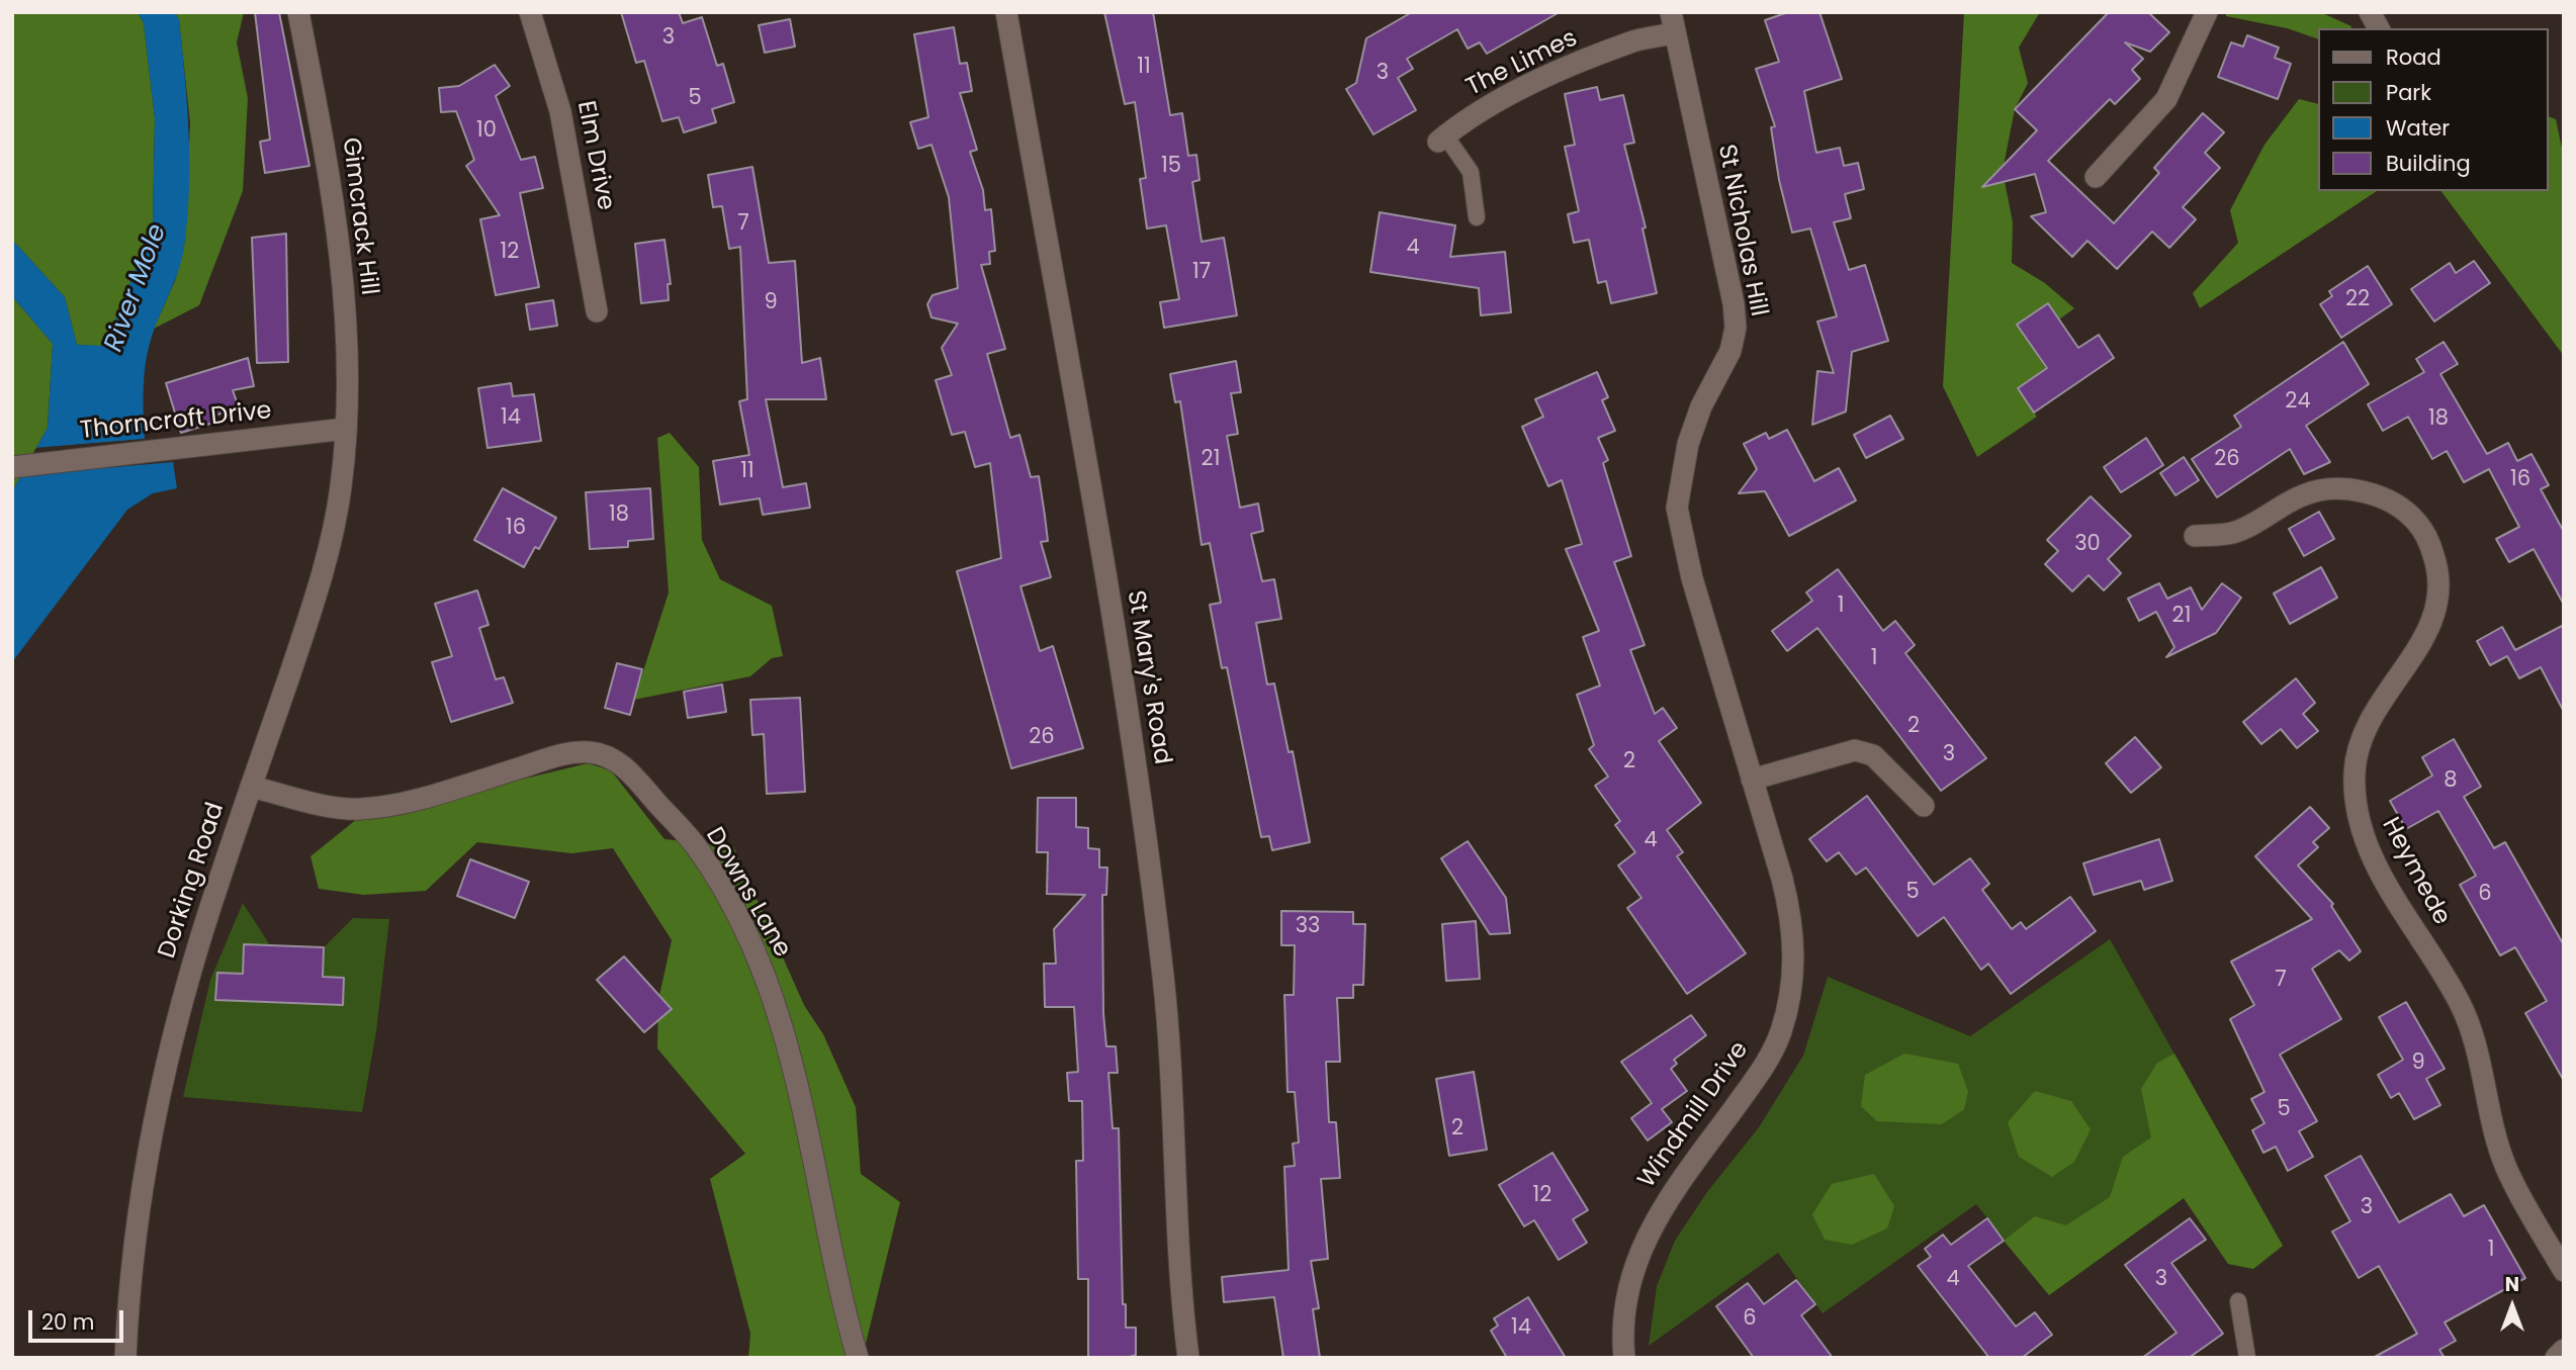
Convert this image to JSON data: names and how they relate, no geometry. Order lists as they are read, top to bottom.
{
  "streets": {
    "street": [
      "The Limes",
      "Elm Drive",
      "Gimcrack Hill",
      "St Nicholas Hill",
      "Thorncroft Drive",
      "St Mary's Road",
      "Heymede",
      "Dorking Road",
      "Downs Lane",
      "Windmill Drive"
    ]
  },
  "crossings": [
    ["The Limes", "St Nicholas Hill"],
    ["Gimcrack Hill", "Thorncroft Drive"],
    ["Gimcrack Hill", "Dorking Road"],
    ["St Nicholas Hill", "Windmill Drive"],
    ["Thorncroft Drive", "Dorking Road"],
    ["Dorking Road", "Downs Lane"]
  ],
  "water": ["River Mole"],
  "house_numbers": [
    "3",
    "11",
    "3",
    "5",
    "10",
    "15",
    "7",
    "4",
    "12",
    "17",
    "22",
    "9",
    "24",
    "14",
    "18",
    "21",
    "26",
    "11",
    "16",
    "18",
    "16",
    "30",
    "1",
    "21",
    "1",
    "2",
    "26",
    "3",
    "2",
    "8",
    "4",
    "5",
    "6",
    "33",
    "7",
    "9",
    "5",
    "2",
    "12",
    "3",
    "1",
    "4",
    "3",
    "6",
    "14"
  ],
  "legend": [
    "Road",
    "Park",
    "Water",
    "Building"
  ],
  "scale_bar": "20 m",
  "north": "top"
}
